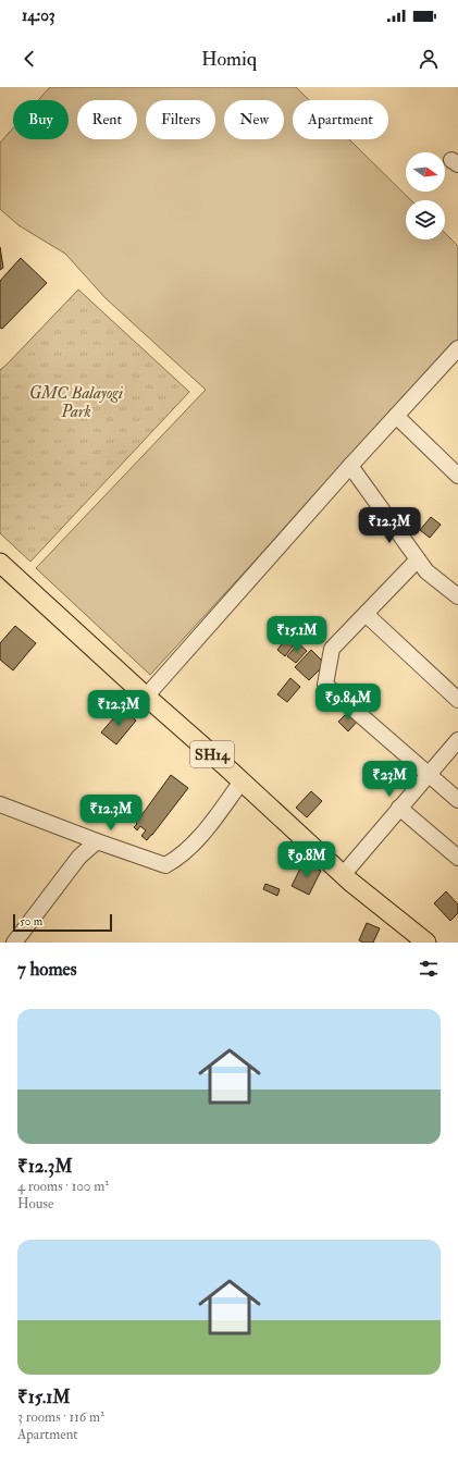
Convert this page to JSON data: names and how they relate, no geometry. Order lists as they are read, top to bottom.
{
  "streets": {
    "main road": ["SH14"]
  },
  "parks": ["GMC Balayogi Park"],
  "scale_bar": "50 m",
  "north": "right",
  "page": {
    "status": "14:03",
    "header": "Homiq",
    "chip": [
      "Buy",
      "Rent",
      "Filters",
      "New",
      "Apartment"
    ],
    "price": [
      "₹12.3M",
      "₹15.1M",
      "₹9.84M",
      "₹12.3M",
      "₹23M",
      "₹12.3M",
      "₹9.8M"
    ],
    "scale": "50 m",
    "heading": "7 homes",
    "list": [
      {
        "name": "₹12.3M",
        "note": "4 rooms · 100 m² · House"
      },
      {
        "name": "₹15.1M",
        "note": "3 rooms · 116 m² · Apartment"
      }
    ]
  }
}
